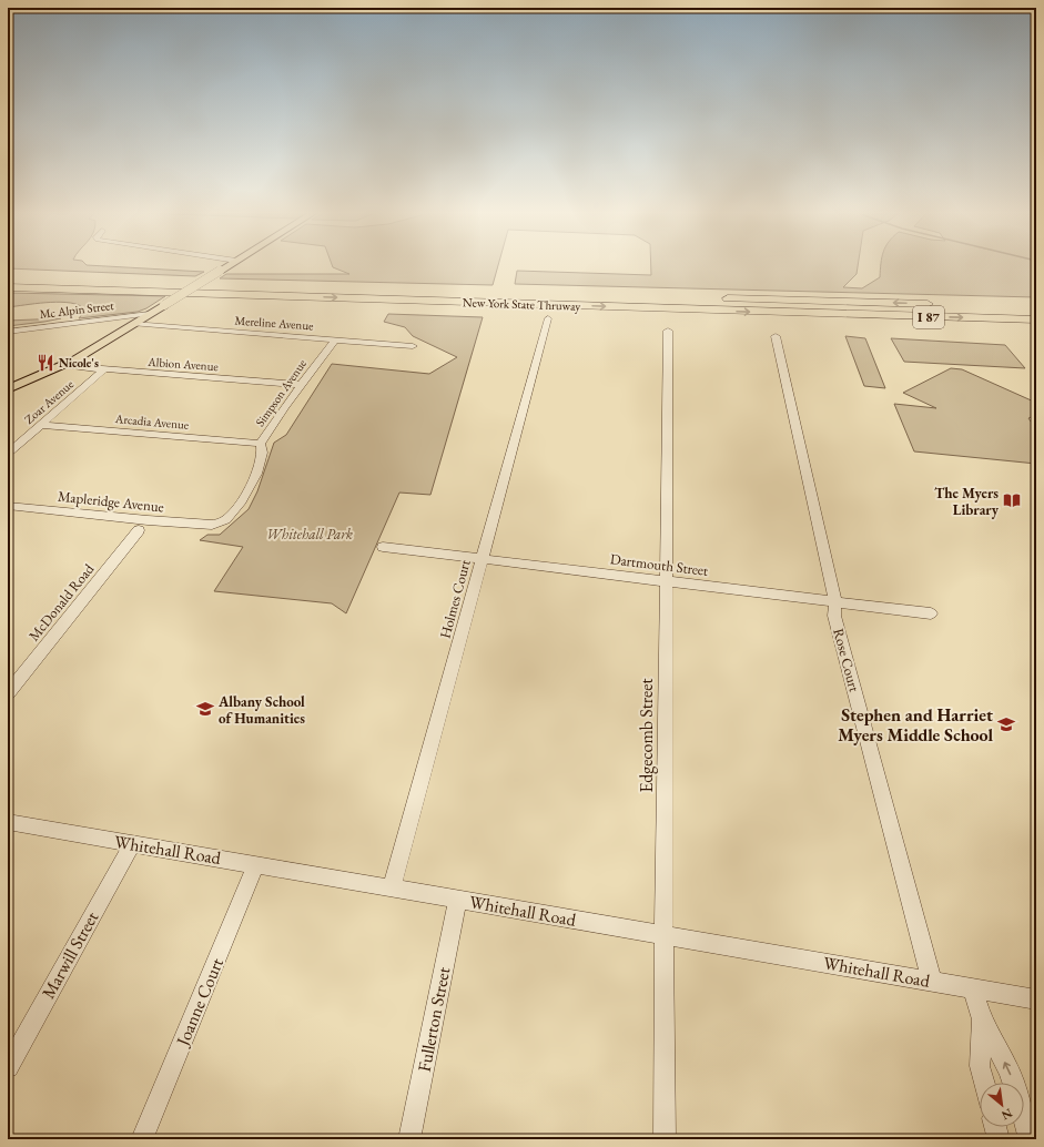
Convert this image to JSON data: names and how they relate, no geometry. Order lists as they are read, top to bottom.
{
  "streets": {
    "highway": ["New York State Thruway", "I 87"],
    "street": [
      "Mc Alpin Street",
      "Mereline Avenue",
      "Albion Avenue",
      "Simpson Avenue",
      "Zoar Avenue",
      "Arcadia Avenue",
      "Mapleridge Avenue",
      "Dartmouth Street",
      "Holmes Court",
      "McDonald Road",
      "Rose Court",
      "Edgecomb Street",
      "Whitehall Road",
      "Marwill Street",
      "Joanne Court",
      "Fullerton Street"
    ]
  },
  "crossings": [
    ["Mereline Avenue", "Simpson Avenue"],
    ["Albion Avenue", "Simpson Avenue"],
    ["Albion Avenue", "Zoar Avenue"],
    ["Simpson Avenue", "Arcadia Avenue"],
    ["Simpson Avenue", "Mapleridge Avenue"],
    ["Zoar Avenue", "Arcadia Avenue"],
    ["Dartmouth Street", "Holmes Court"],
    ["Dartmouth Street", "Rose Court"],
    ["Dartmouth Street", "Edgecomb Street"],
    ["Holmes Court", "Whitehall Road"],
    ["Rose Court", "Whitehall Road"],
    ["Edgecomb Street", "Whitehall Road"],
    ["Whitehall Road", "Marwill Street"],
    ["Whitehall Road", "Joanne Court"],
    ["Whitehall Road", "Fullerton Street"]
  ],
  "parks": ["Whitehall Park"],
  "places": {
    "restaurant": ["Nicole's"],
    "library": ["The Myers Library"],
    "school or university": ["Albany School of Humanities", "Stephen and Harriet Myers Middle School"]
  },
  "north": "bottom right"
}
